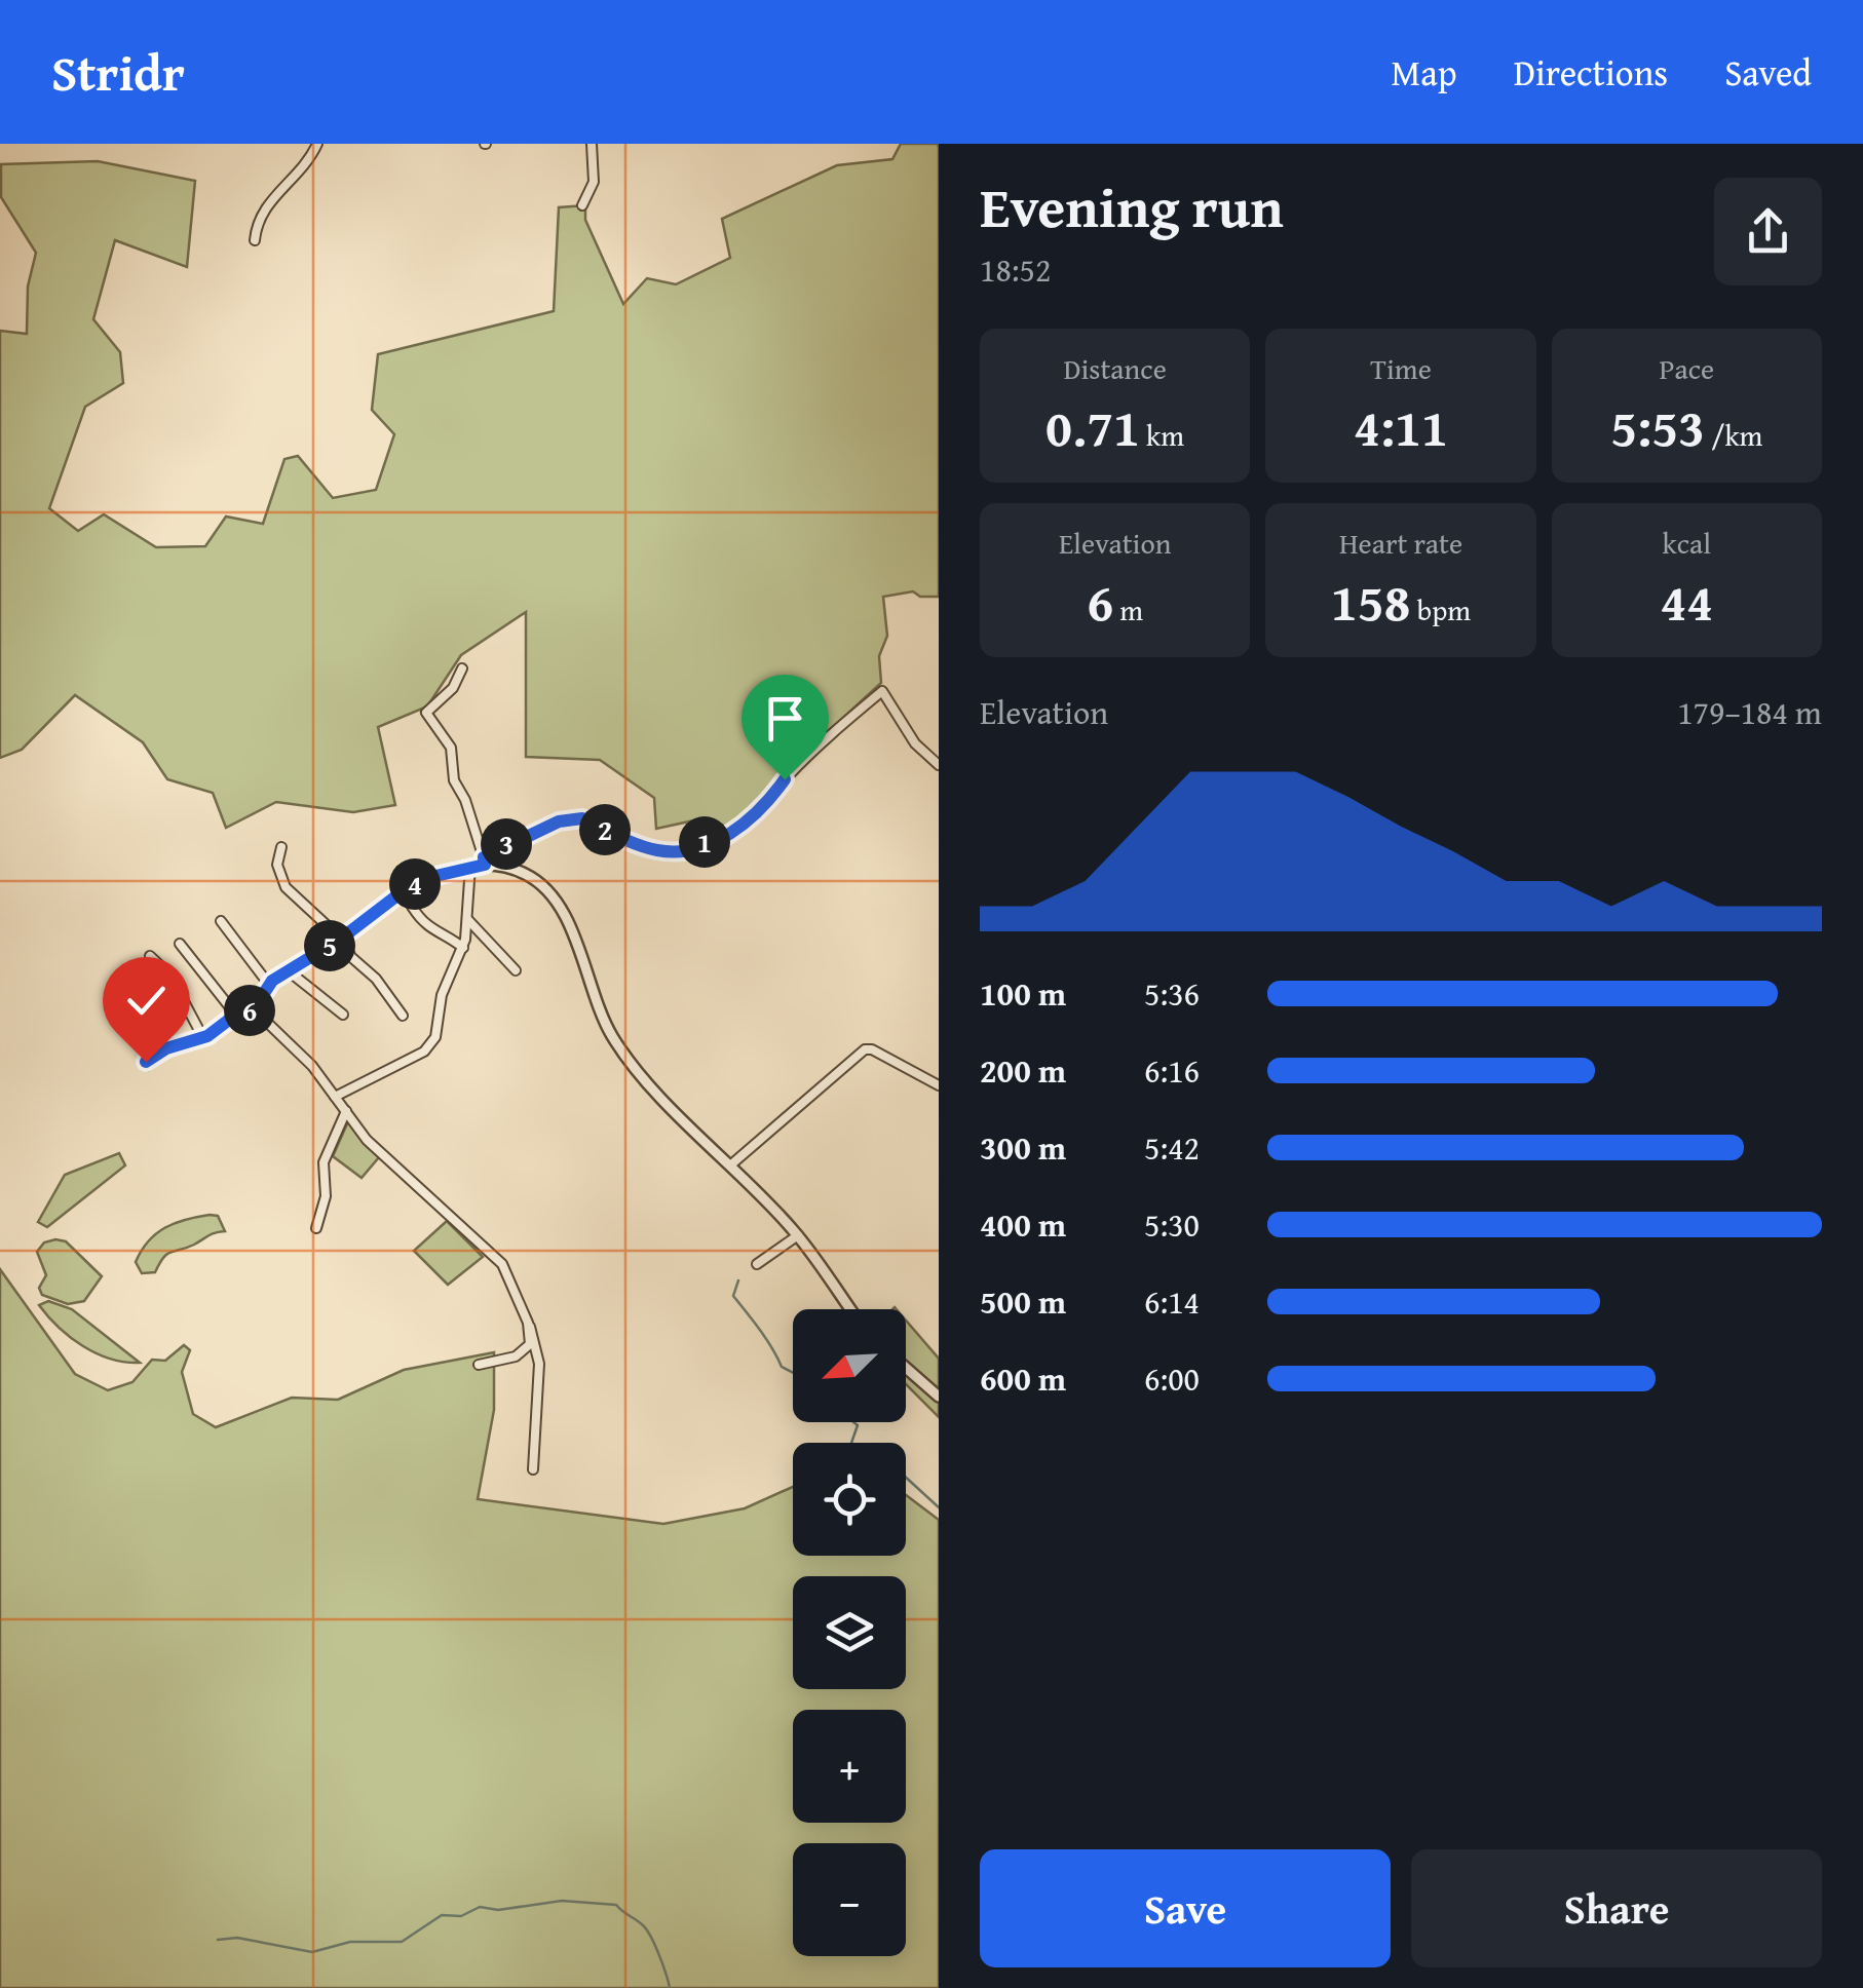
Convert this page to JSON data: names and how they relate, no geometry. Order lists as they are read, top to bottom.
{
  "north": "bottom left",
  "page": {
    "header": "Stridr",
    "nav": ["Map", "Directions", "Saved"],
    "heading": ["Evening run", "18:52"],
    "stats": [
      ["Distance", "0.71 km"],
      ["Time", "4:11"],
      ["Pace", "5:53 /km"],
      ["Elevation", "6 m"],
      ["Heart rate", "158 bpm"],
      ["kcal", "44"]
    ],
    "chart": ["Elevation", "179–184 m"],
    "pins": [
      "2",
      "1",
      "3",
      "4",
      "5",
      "6"
    ],
    "list": [
      {
        "name": "100 m",
        "note": "5:36"
      },
      {
        "name": "200 m",
        "note": "6:16"
      },
      {
        "name": "300 m",
        "note": "5:42"
      },
      {
        "name": "400 m",
        "note": "5:30"
      },
      {
        "name": "500 m",
        "note": "6:14"
      },
      {
        "name": "600 m",
        "note": "6:00"
      }
    ],
    "map_buttons": ["+", "−"],
    "buttons": ["Save", "Share"]
  }
}
